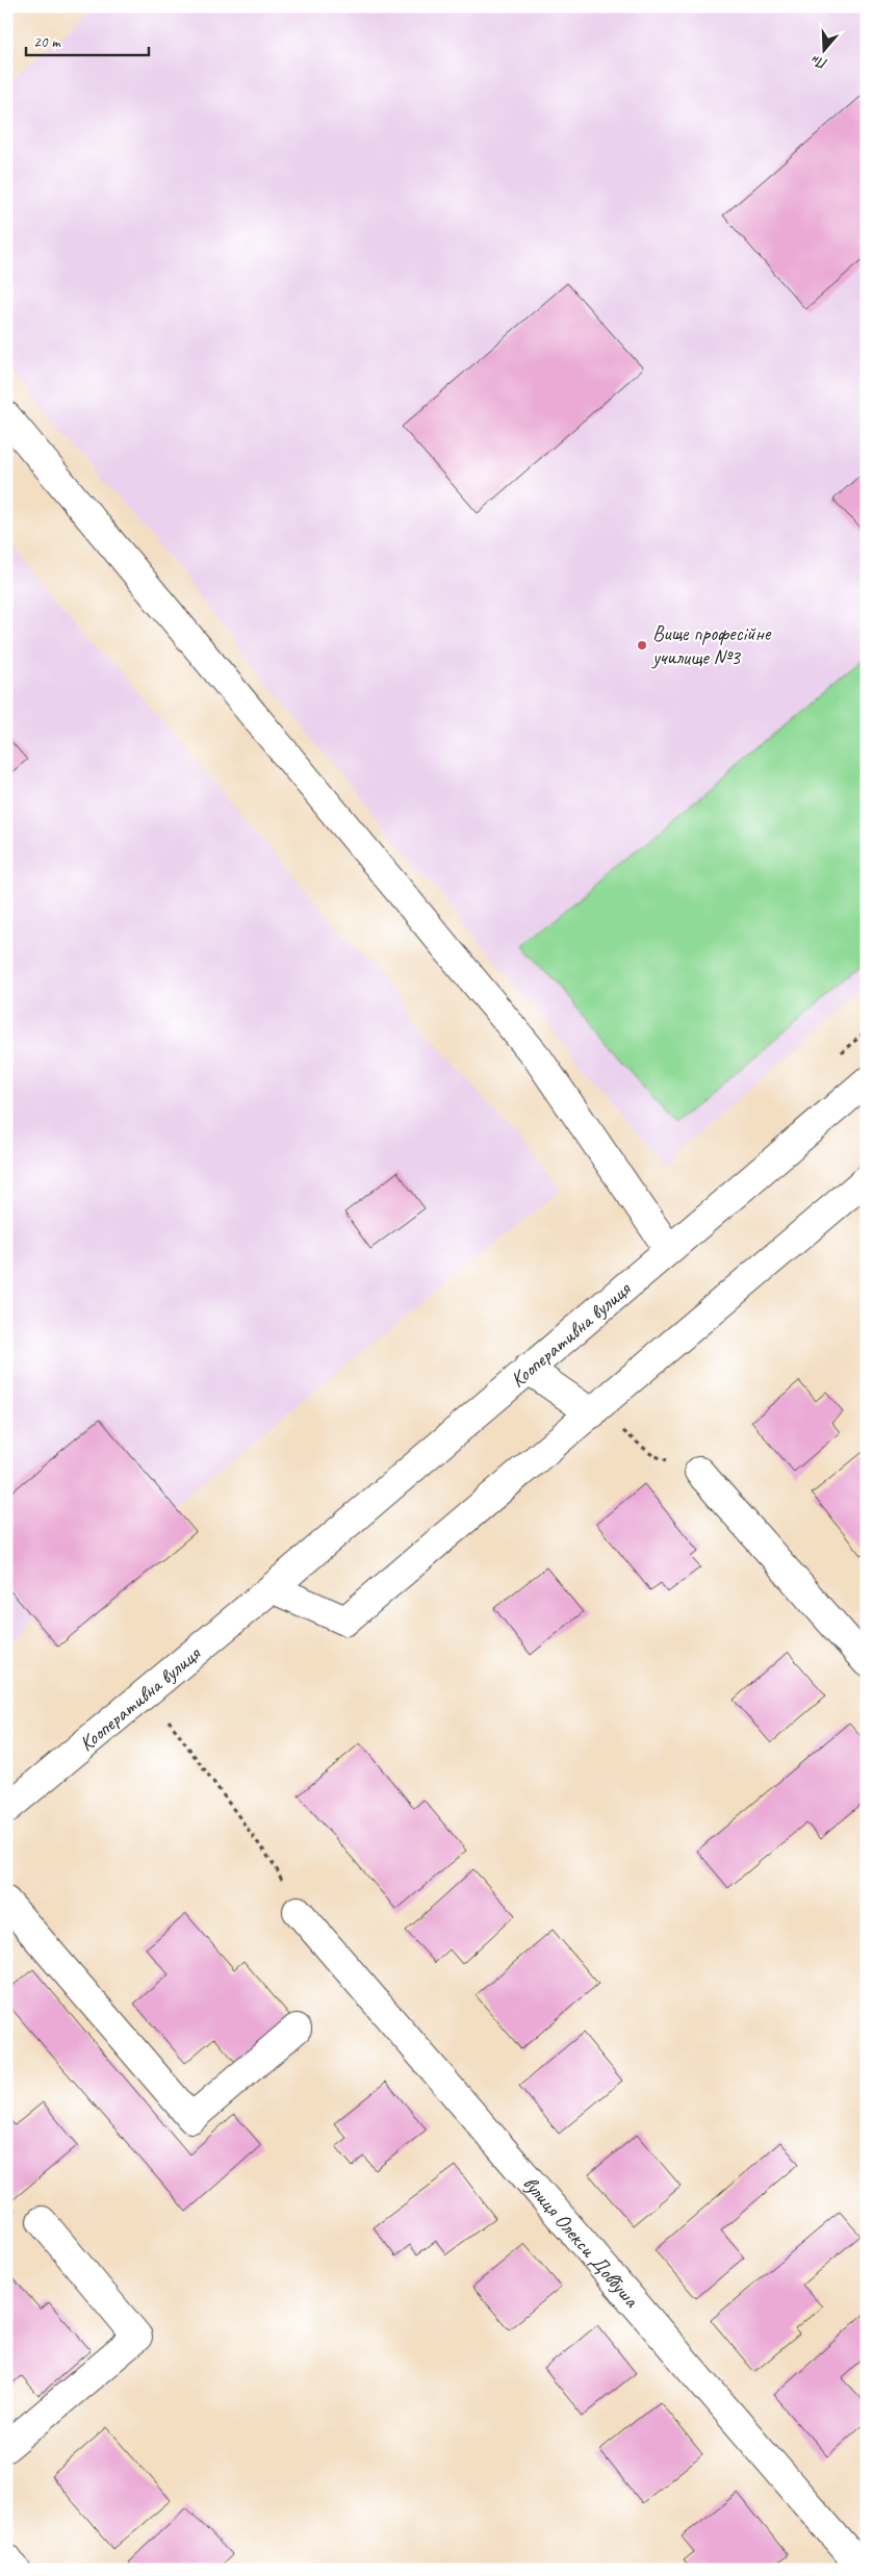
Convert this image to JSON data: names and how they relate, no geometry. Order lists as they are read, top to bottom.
{
  "streets": {
    "street": ["Кооперативна вулиця", "вулиця Олекси Довбуша"]
  },
  "places": ["Вище професійне училище №3"],
  "scale_bar": "20 m",
  "north": "bottom"
}
